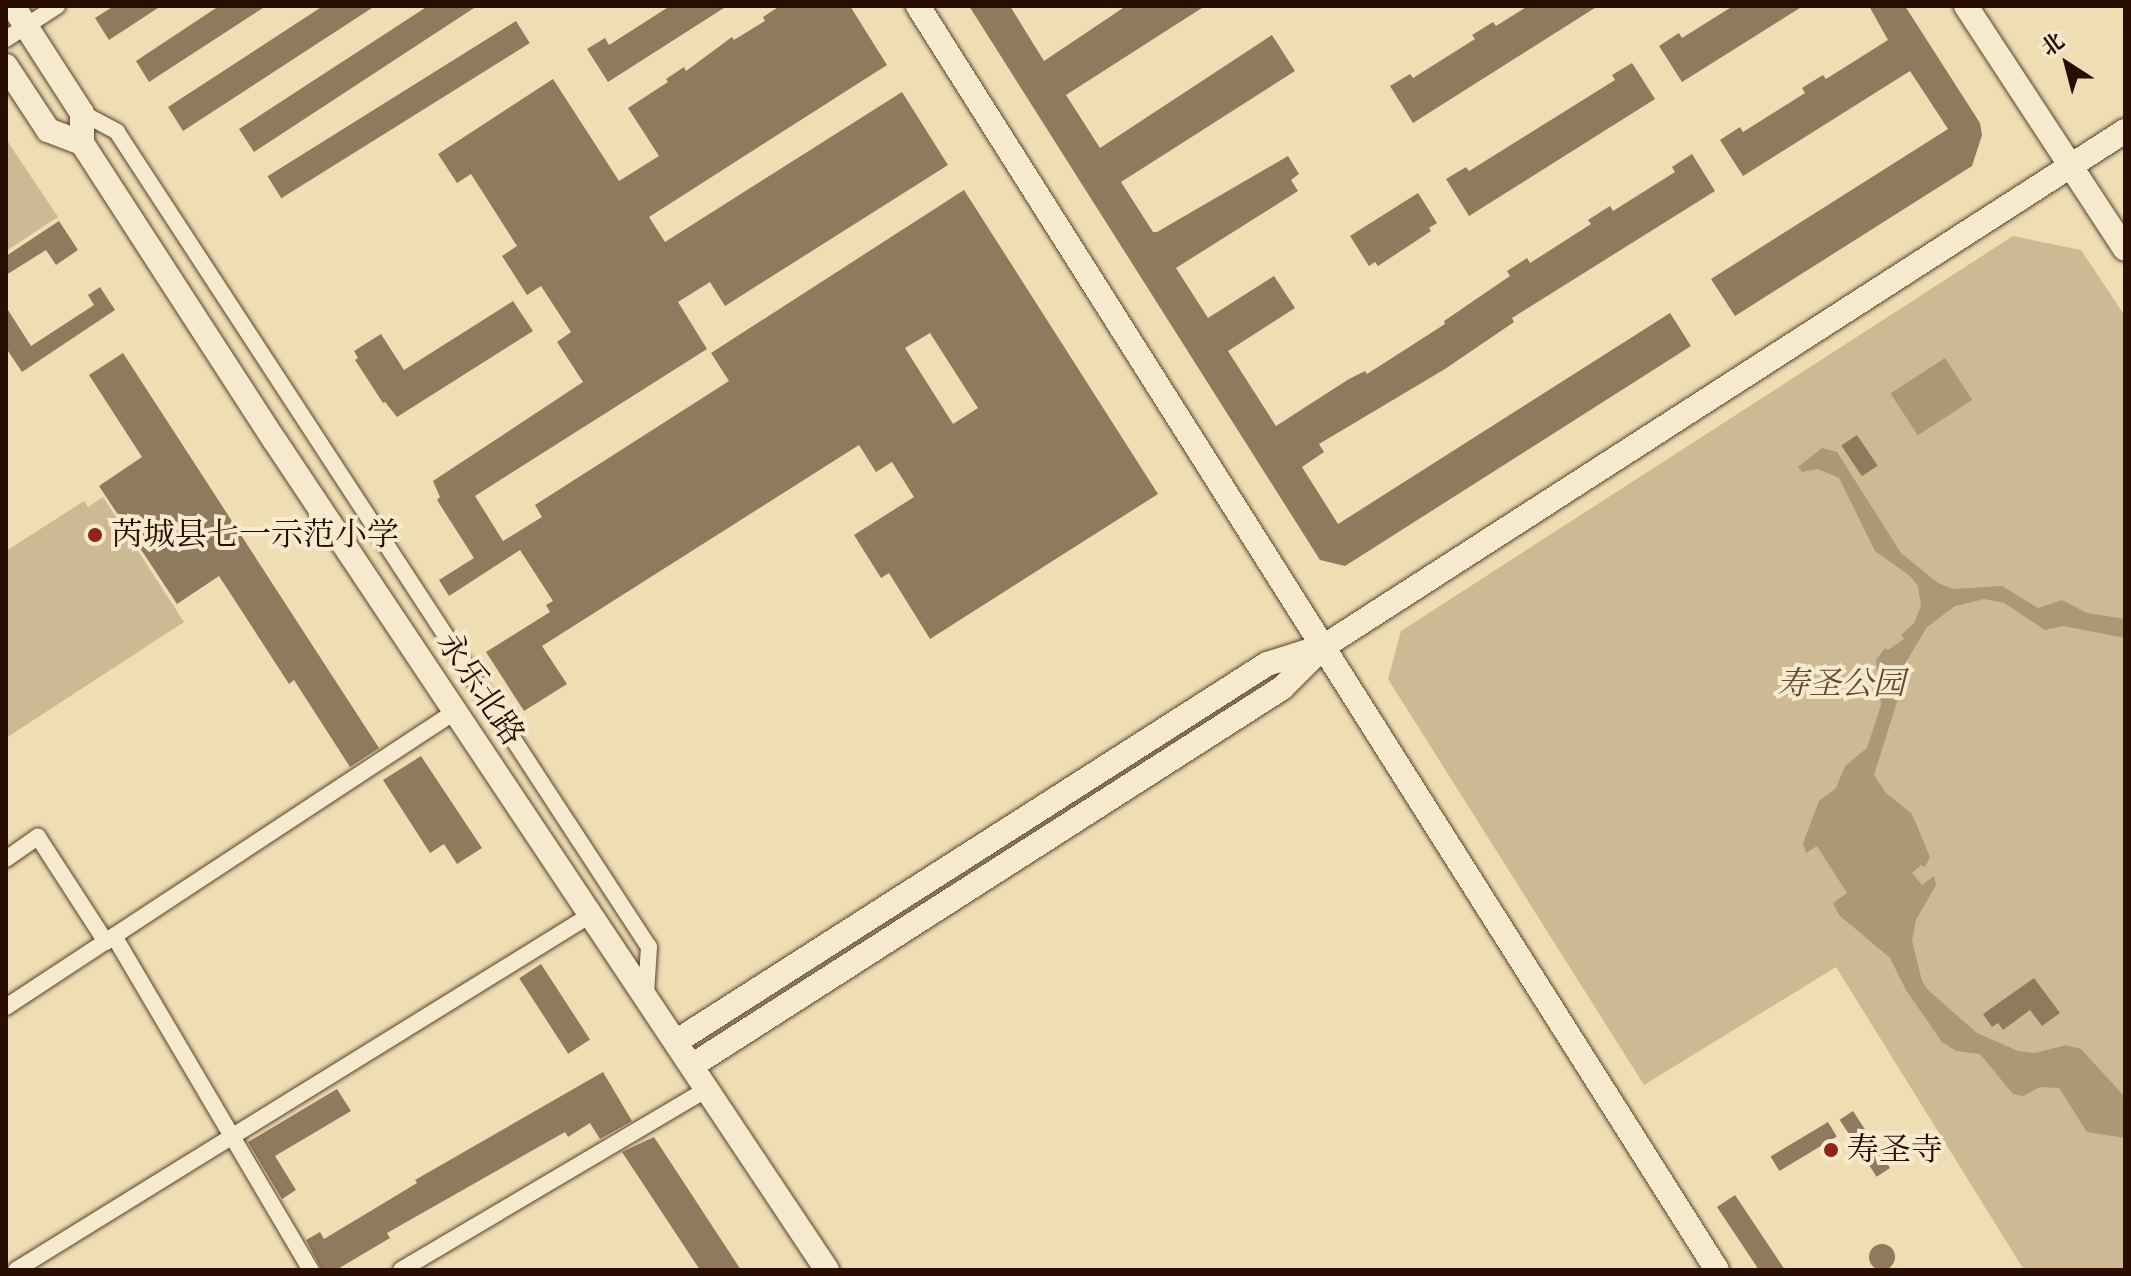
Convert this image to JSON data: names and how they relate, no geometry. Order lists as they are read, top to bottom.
{
  "streets": {
    "street": ["永乐北路"]
  },
  "parks": ["寿圣公园"],
  "places": ["芮城县七一示范小学", "寿圣寺"],
  "north": "top left"
}
